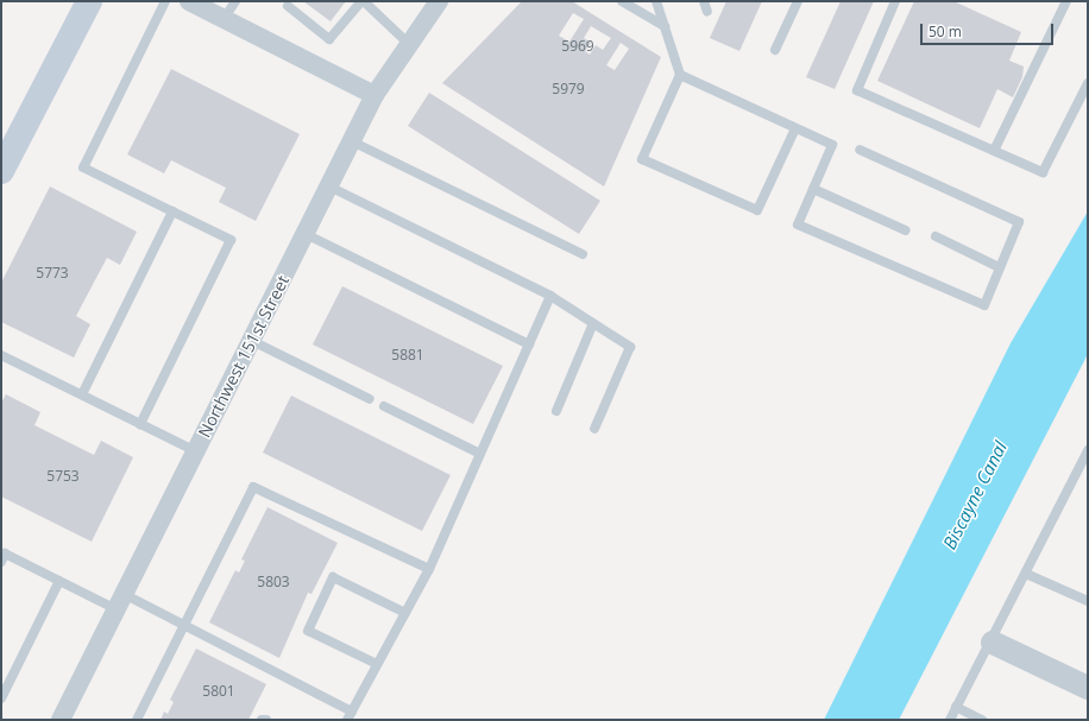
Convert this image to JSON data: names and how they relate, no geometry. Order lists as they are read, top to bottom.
{
  "streets": {
    "street": ["Northwest 151st Street"]
  },
  "water": ["Biscayne Canal"],
  "house_numbers": [
    "5969",
    "5979",
    "5773",
    "5881",
    "5753",
    "5803",
    "5801"
  ],
  "scale_bar": "50 m"
}
